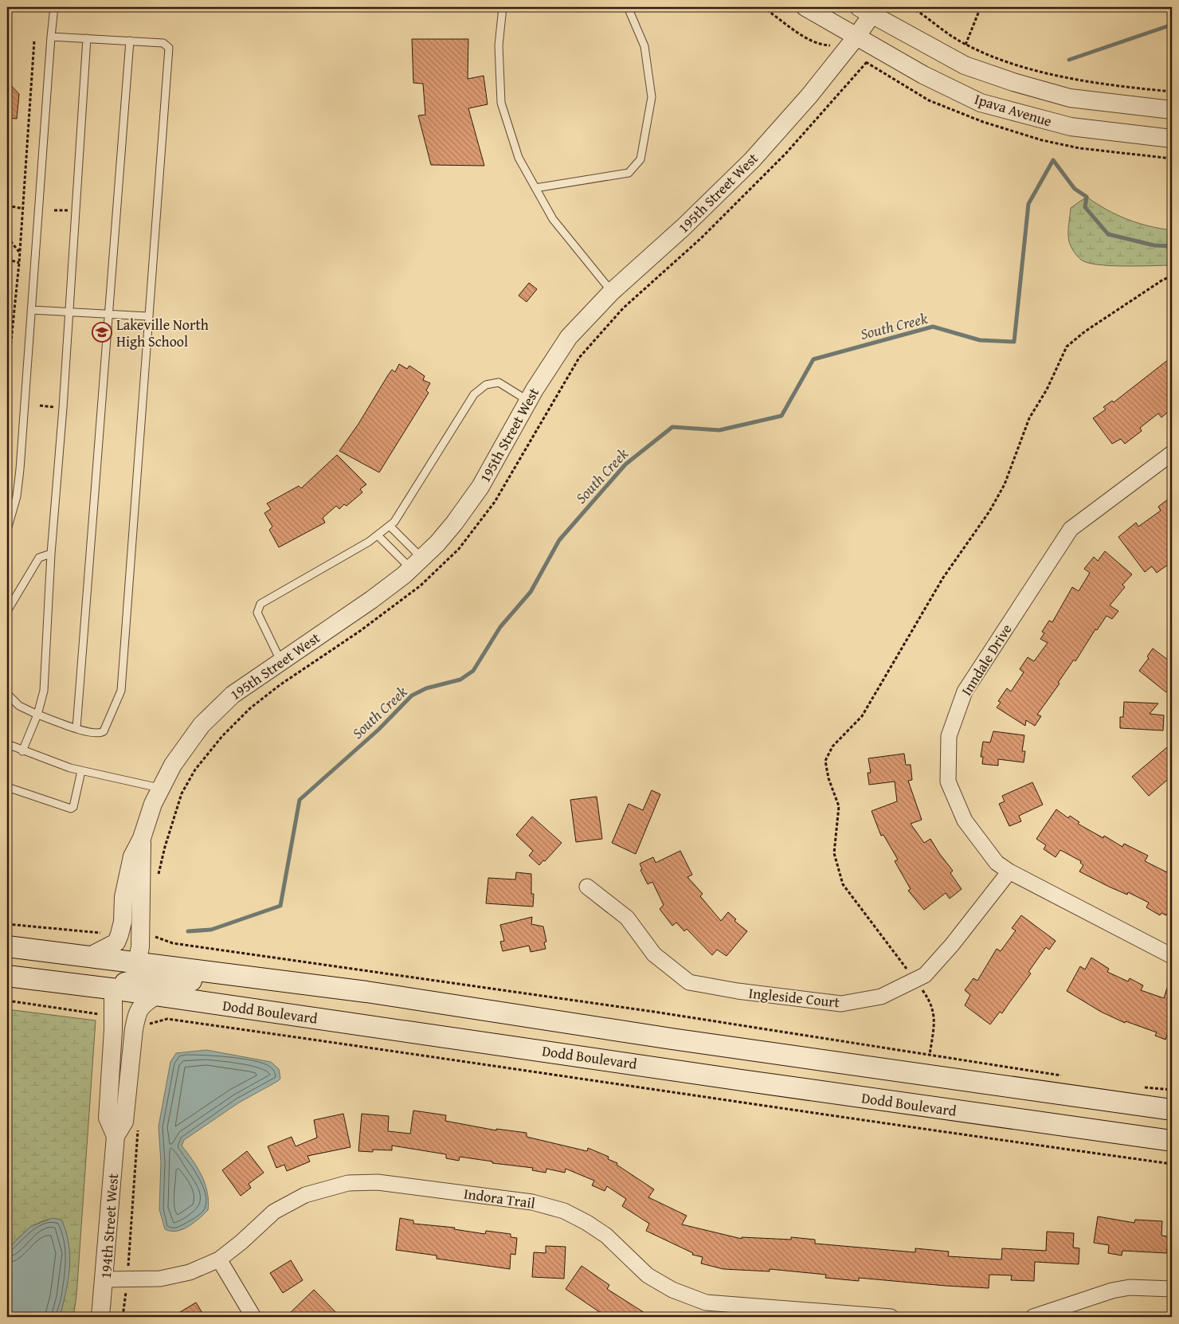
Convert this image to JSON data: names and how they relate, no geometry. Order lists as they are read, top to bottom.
{
  "streets": {
    "main road": ["Dodd Boulevard"],
    "street": [
      "Ipava Avenue",
      "195th Street West",
      "Inndale Drive",
      "Ingleside Court",
      "Indora Trail",
      "194th Street West"
    ]
  },
  "crossings": [
    ["Ipava Avenue", "195th Street West"],
    ["Inndale Drive", "Ingleside Court"],
    ["Dodd Boulevard", "194th Street West"],
    ["Indora Trail", "194th Street West"]
  ],
  "water": ["South Creek"],
  "places": {
    "school or university": ["Lakeville North High School"]
  }
}
